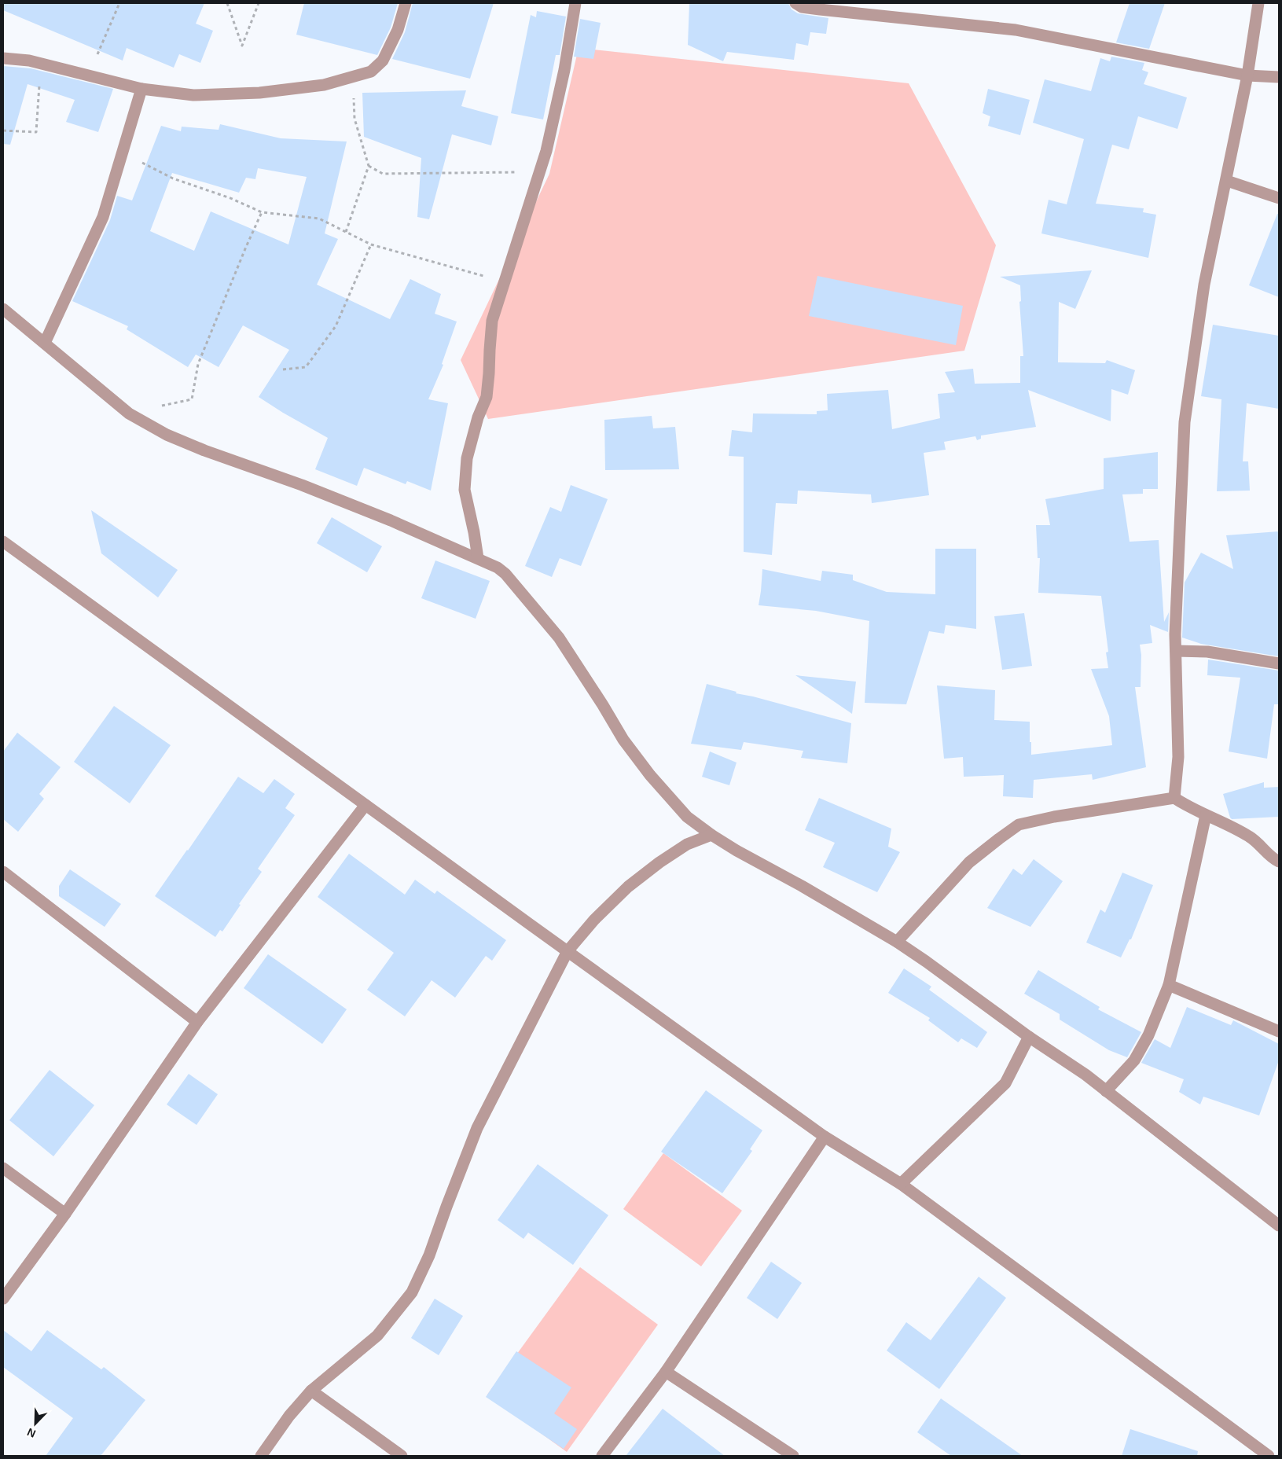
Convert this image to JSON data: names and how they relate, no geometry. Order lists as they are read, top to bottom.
{
  "north": "bottom left"
}
